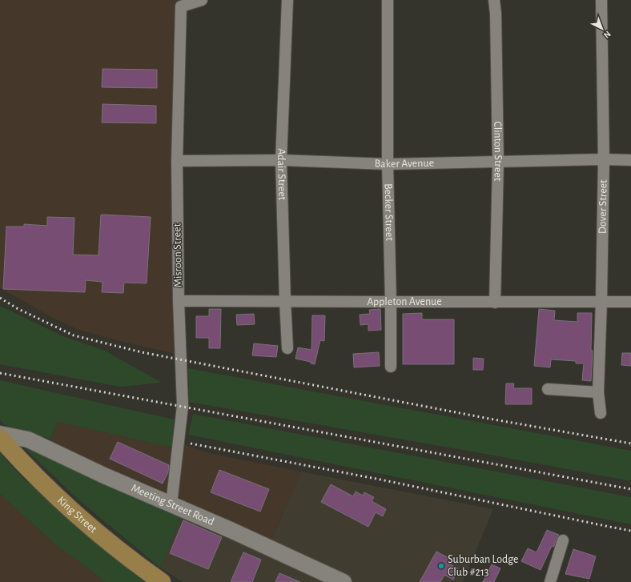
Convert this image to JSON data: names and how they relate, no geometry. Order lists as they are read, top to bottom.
{
  "streets": {
    "main road": ["King Street"],
    "street": [
      "Clinton Street",
      "Baker Avenue",
      "Adair Street",
      "Dover Street",
      "Becker Street",
      "Misroon Street",
      "Appleton Avenue",
      "Meeting Street Road"
    ]
  },
  "crossings": [
    ["Clinton Street", "Baker Avenue"],
    ["Clinton Street", "Appleton Avenue"],
    ["Baker Avenue", "Adair Street"],
    ["Baker Avenue", "Dover Street"],
    ["Baker Avenue", "Becker Street"],
    ["Baker Avenue", "Misroon Street"],
    ["Adair Street", "Appleton Avenue"],
    ["Dover Street", "Appleton Avenue"],
    ["Becker Street", "Appleton Avenue"],
    ["Misroon Street", "Appleton Avenue"],
    ["Misroon Street", "Meeting Street Road"]
  ],
  "places": ["Suburban Lodge Club #213"],
  "north": "bottom right"
}
